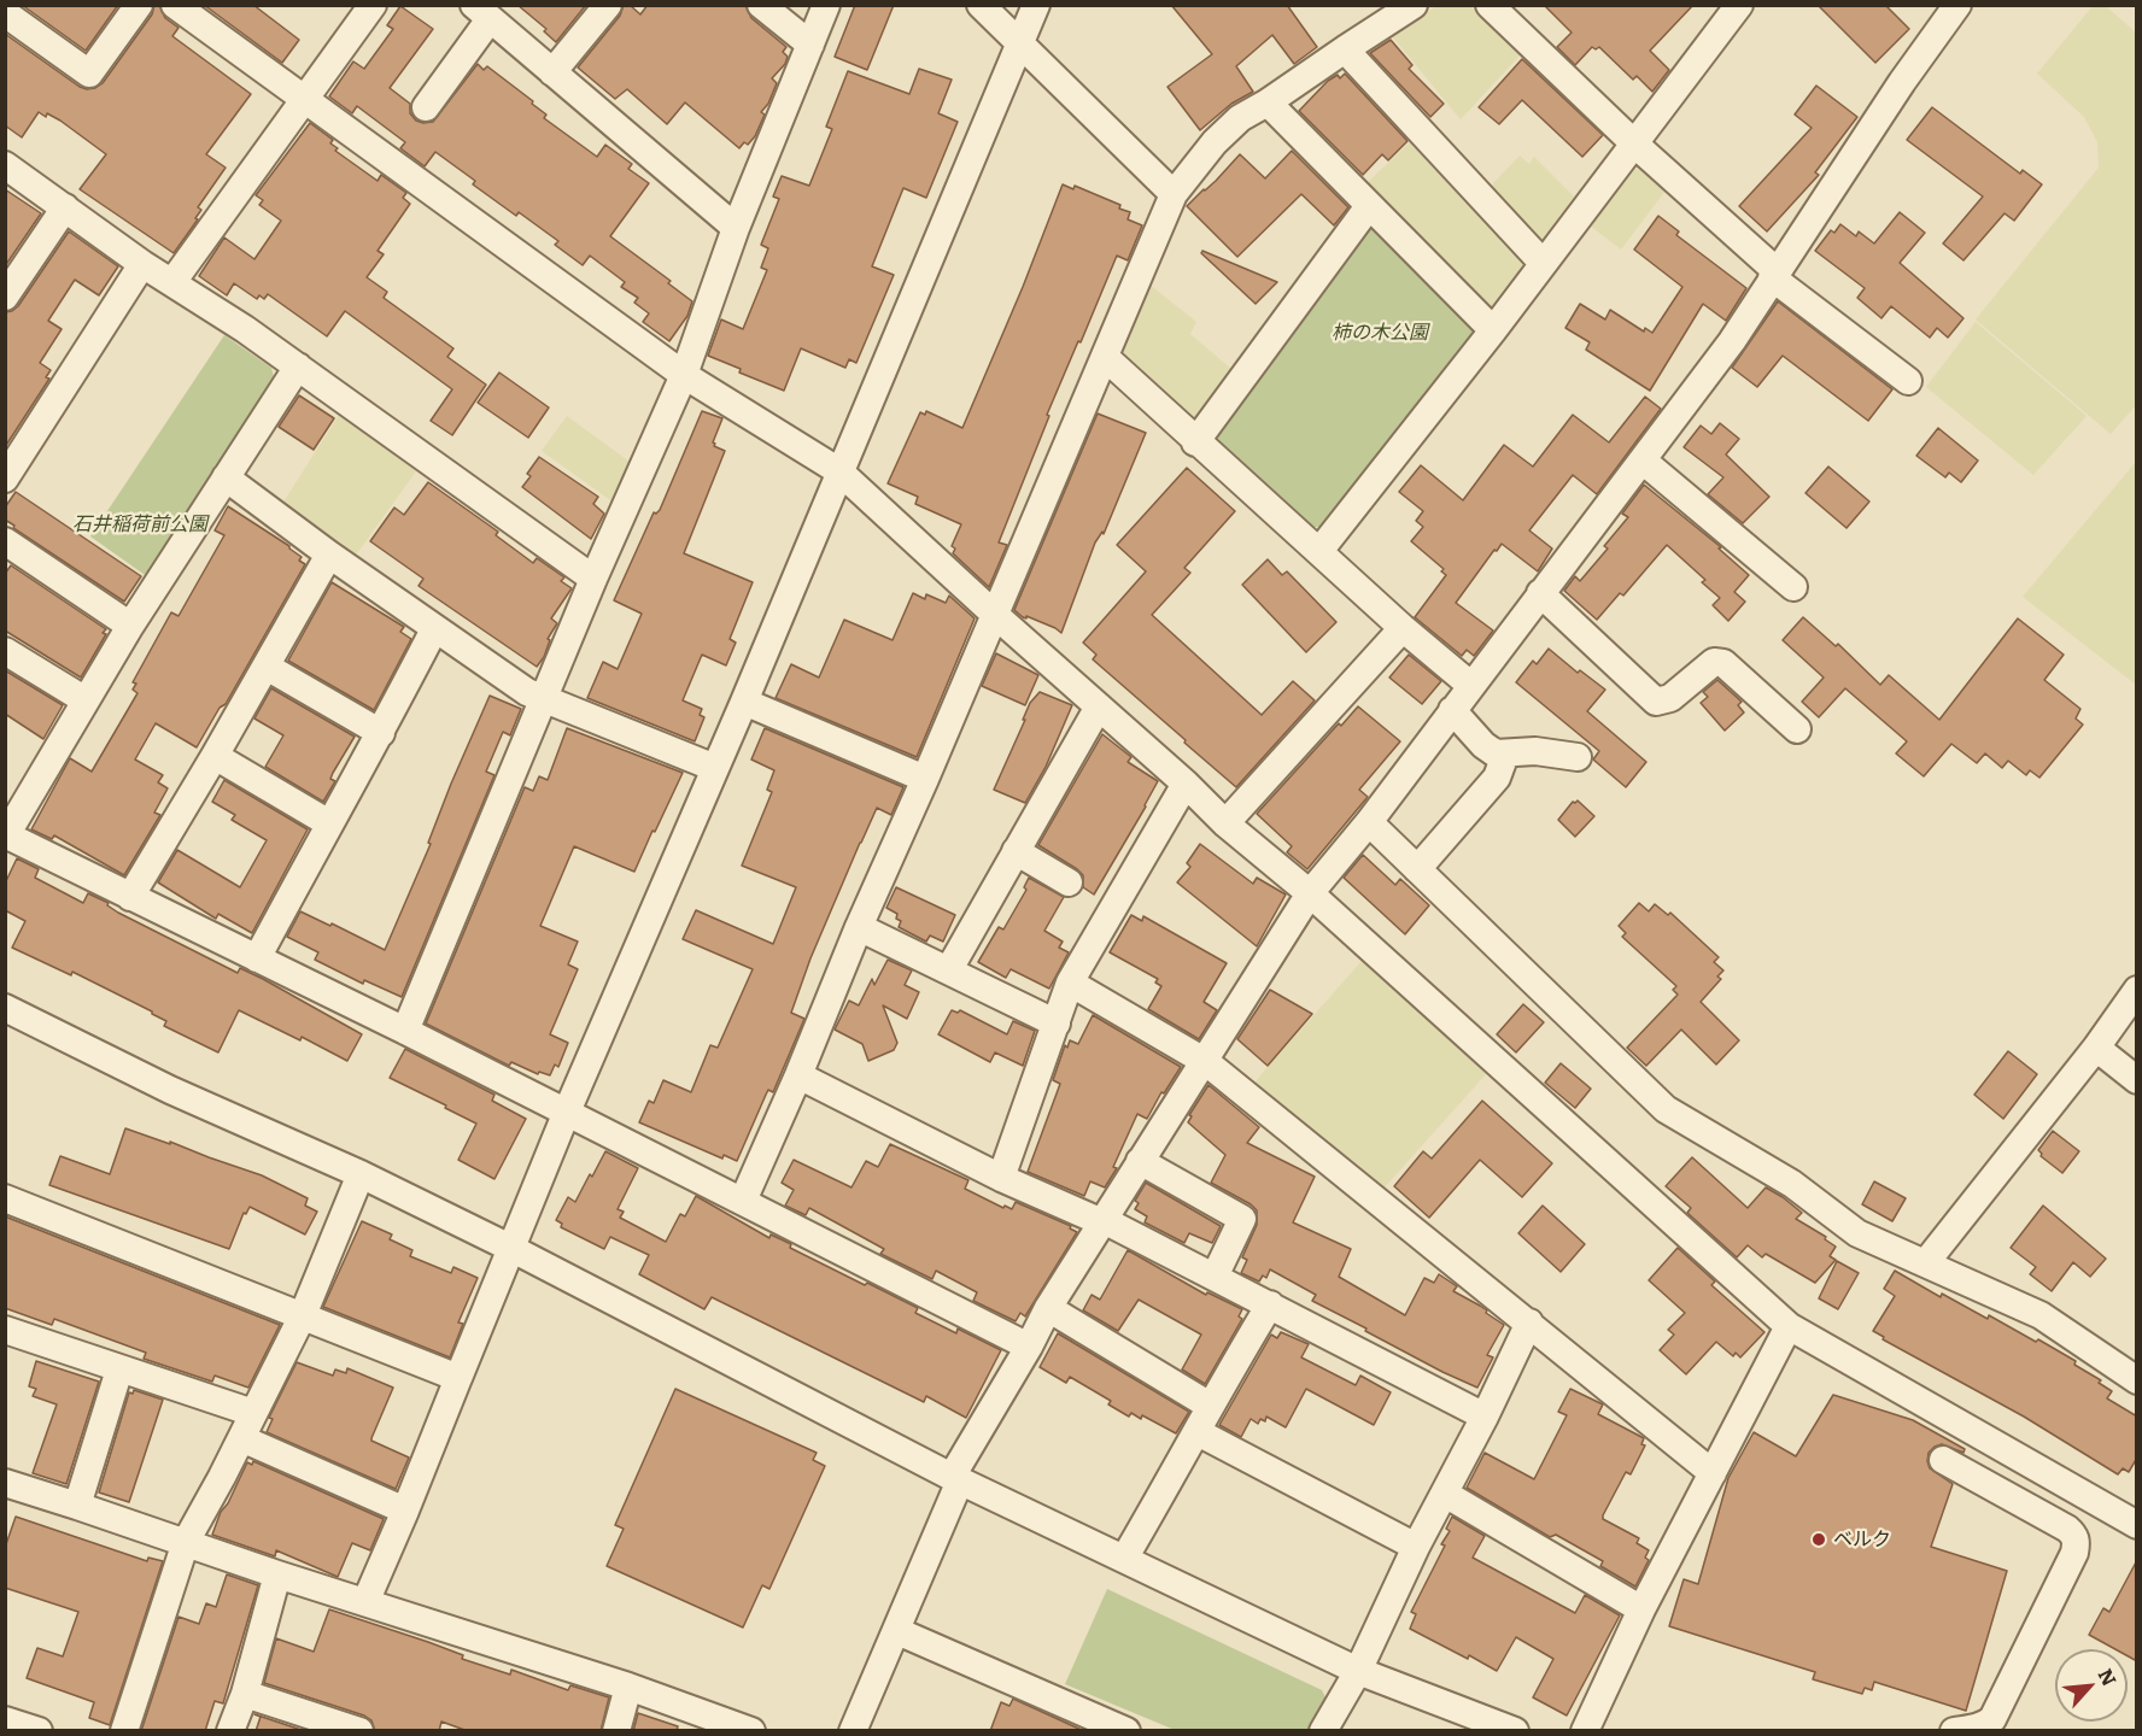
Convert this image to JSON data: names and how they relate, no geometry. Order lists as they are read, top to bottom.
{
  "parks": ["柿の木公園", "石井稲荷前公園"],
  "places": ["ベルク"],
  "north": "top right"
}
